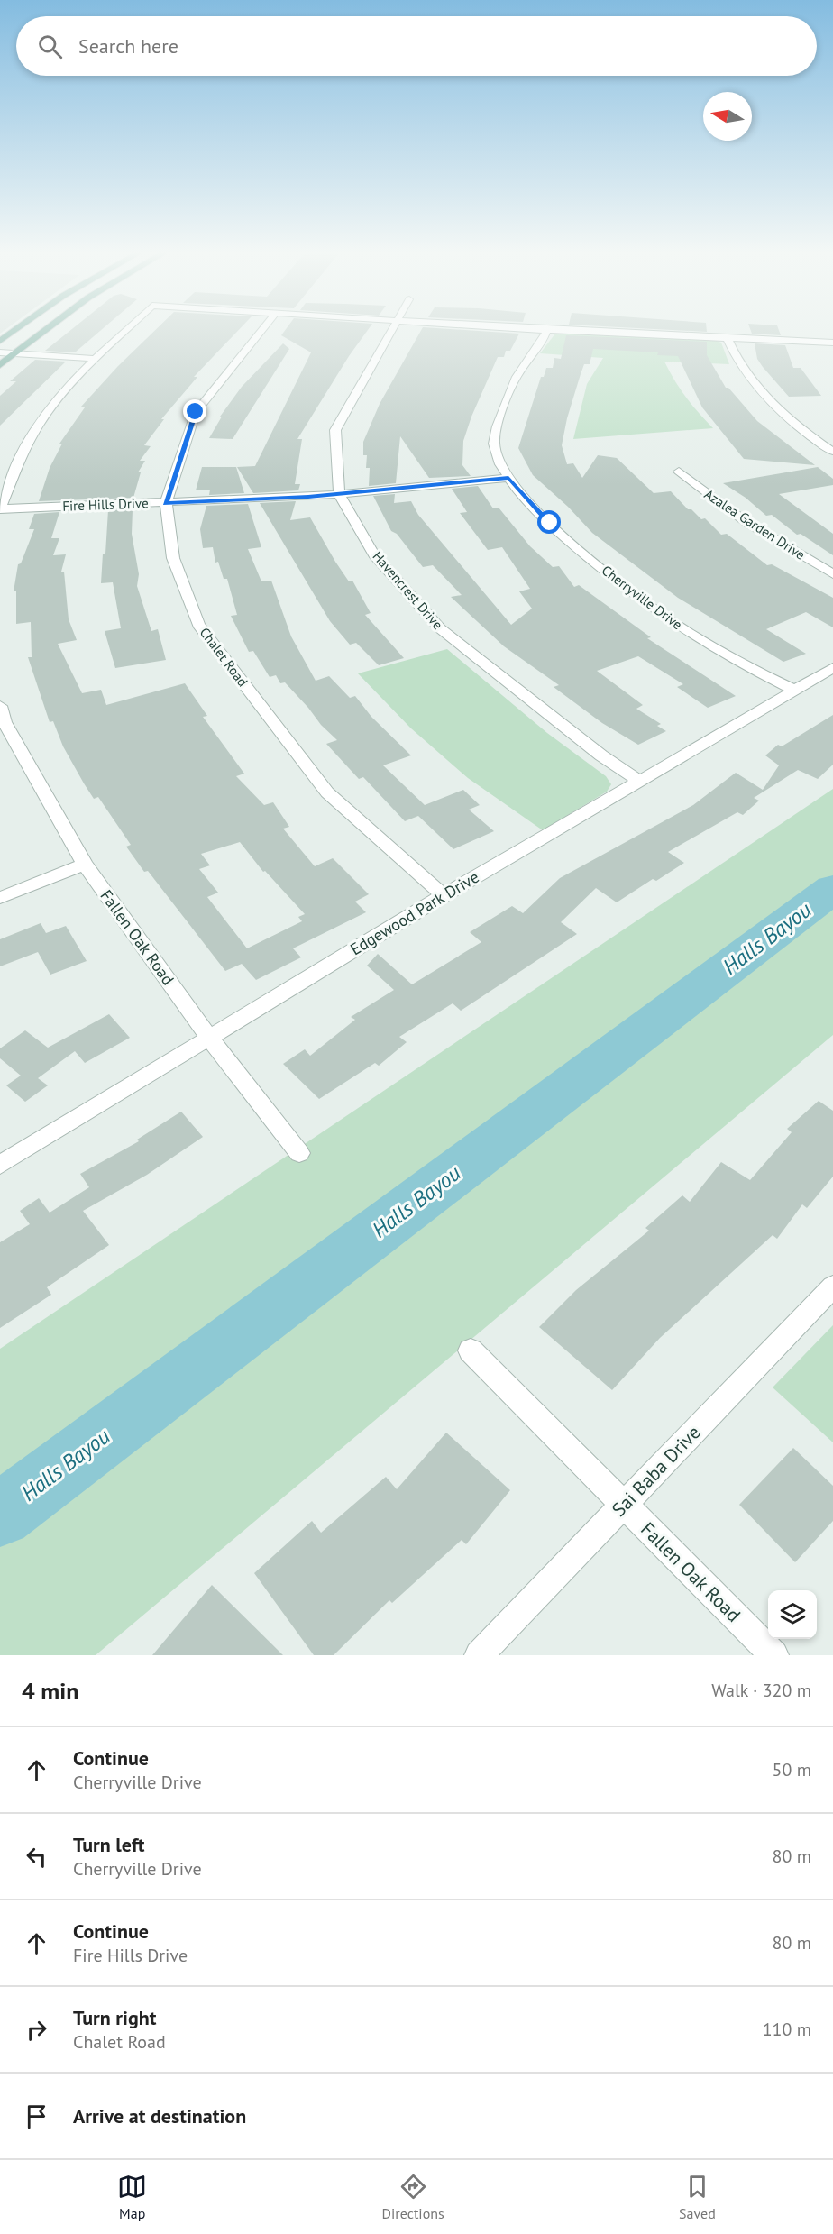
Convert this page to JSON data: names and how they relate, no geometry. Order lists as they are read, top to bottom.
{
  "streets": {
    "street": [
      "Fire Hills Drive",
      "Azalea Garden Drive",
      "Havencrest Drive",
      "Cherryville Drive",
      "Chalet Road",
      "Edgewood Park Drive",
      "Fallen Oak Road",
      "Sai Baba Drive"
    ]
  },
  "crossings": [
    ["Fire Hills Drive", "Havencrest Drive"],
    ["Fire Hills Drive", "Chalet Road"],
    ["Havencrest Drive", "Edgewood Park Drive"],
    ["Cherryville Drive", "Edgewood Park Drive"],
    ["Chalet Road", "Edgewood Park Drive"],
    ["Edgewood Park Drive", "Fallen Oak Road"],
    ["Fallen Oak Road", "Sai Baba Drive"]
  ],
  "water": ["Halls Bayou"],
  "north": "left",
  "page": {
    "search": "Search here",
    "heading": ["4 min", "Walk · 320 m"],
    "list": [
      ["Continue", "Cherryville Drive", "50 m"],
      ["Turn left", "Cherryville Drive", "80 m"],
      ["Continue", "Fire Hills Drive", "80 m"],
      ["Turn right", "Chalet Road", "110 m"],
      "Arrive at destination"
    ],
    "nav": ["Map", "Directions", "Saved"]
  }
}
